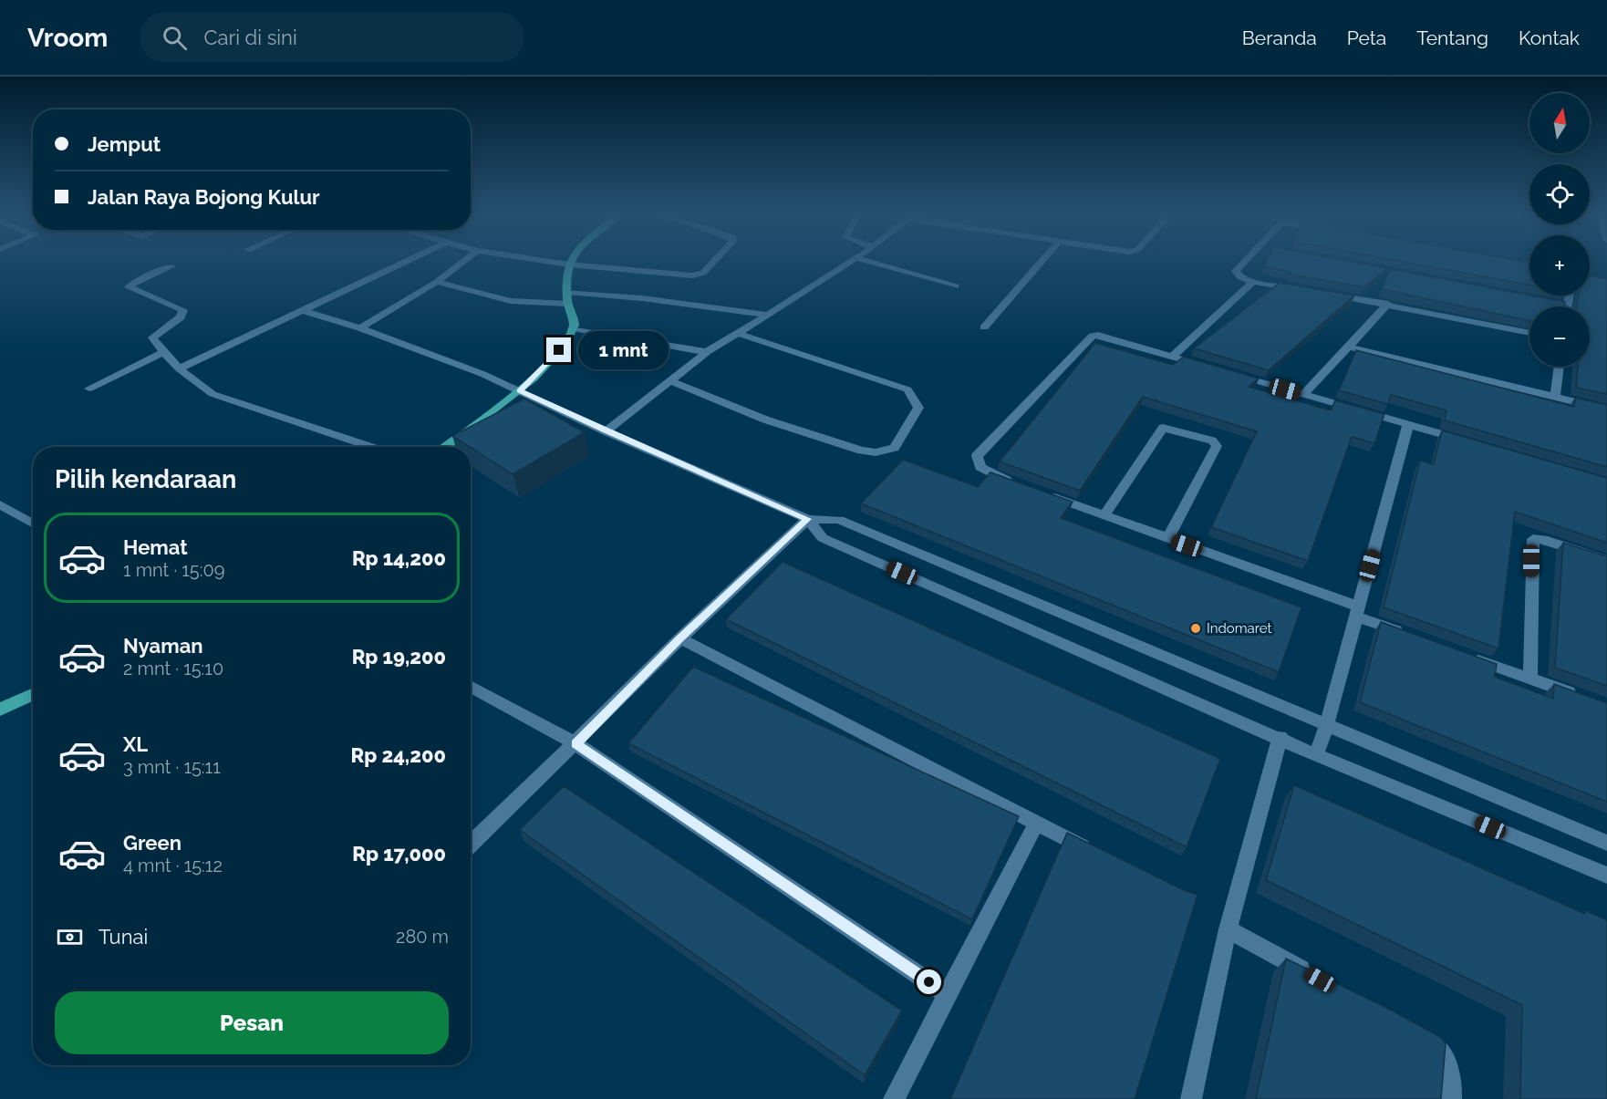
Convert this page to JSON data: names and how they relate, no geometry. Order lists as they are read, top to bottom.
{
  "places": ["Indomaret"],
  "north": "top",
  "page": {
    "header": "Vroom",
    "search": "Cari di sini",
    "nav": [
      "Beranda",
      "Peta",
      "Tentang",
      "Kontak"
    ],
    "map_buttons": ["+", "−"],
    "banner": ["Jemput", "Jalan Raya Bojong Kulur"],
    "bubble": "1 mnt",
    "heading": "Pilih kendaraan",
    "list": [
      {
        "name": "Hemat",
        "note": "1 mnt · 15:09",
        "value": "Rp 14,200"
      },
      {
        "name": "Nyaman",
        "note": "2 mnt · 15:10",
        "value": "Rp 19,200"
      },
      {
        "name": "XL",
        "note": "3 mnt · 15:11",
        "value": "Rp 24,200"
      },
      {
        "name": "Green",
        "note": "4 mnt · 15:12",
        "value": "Rp 17,000"
      }
    ],
    "pay": ["Tunai", "280 m"],
    "buttons": "Pesan"
  }
}
